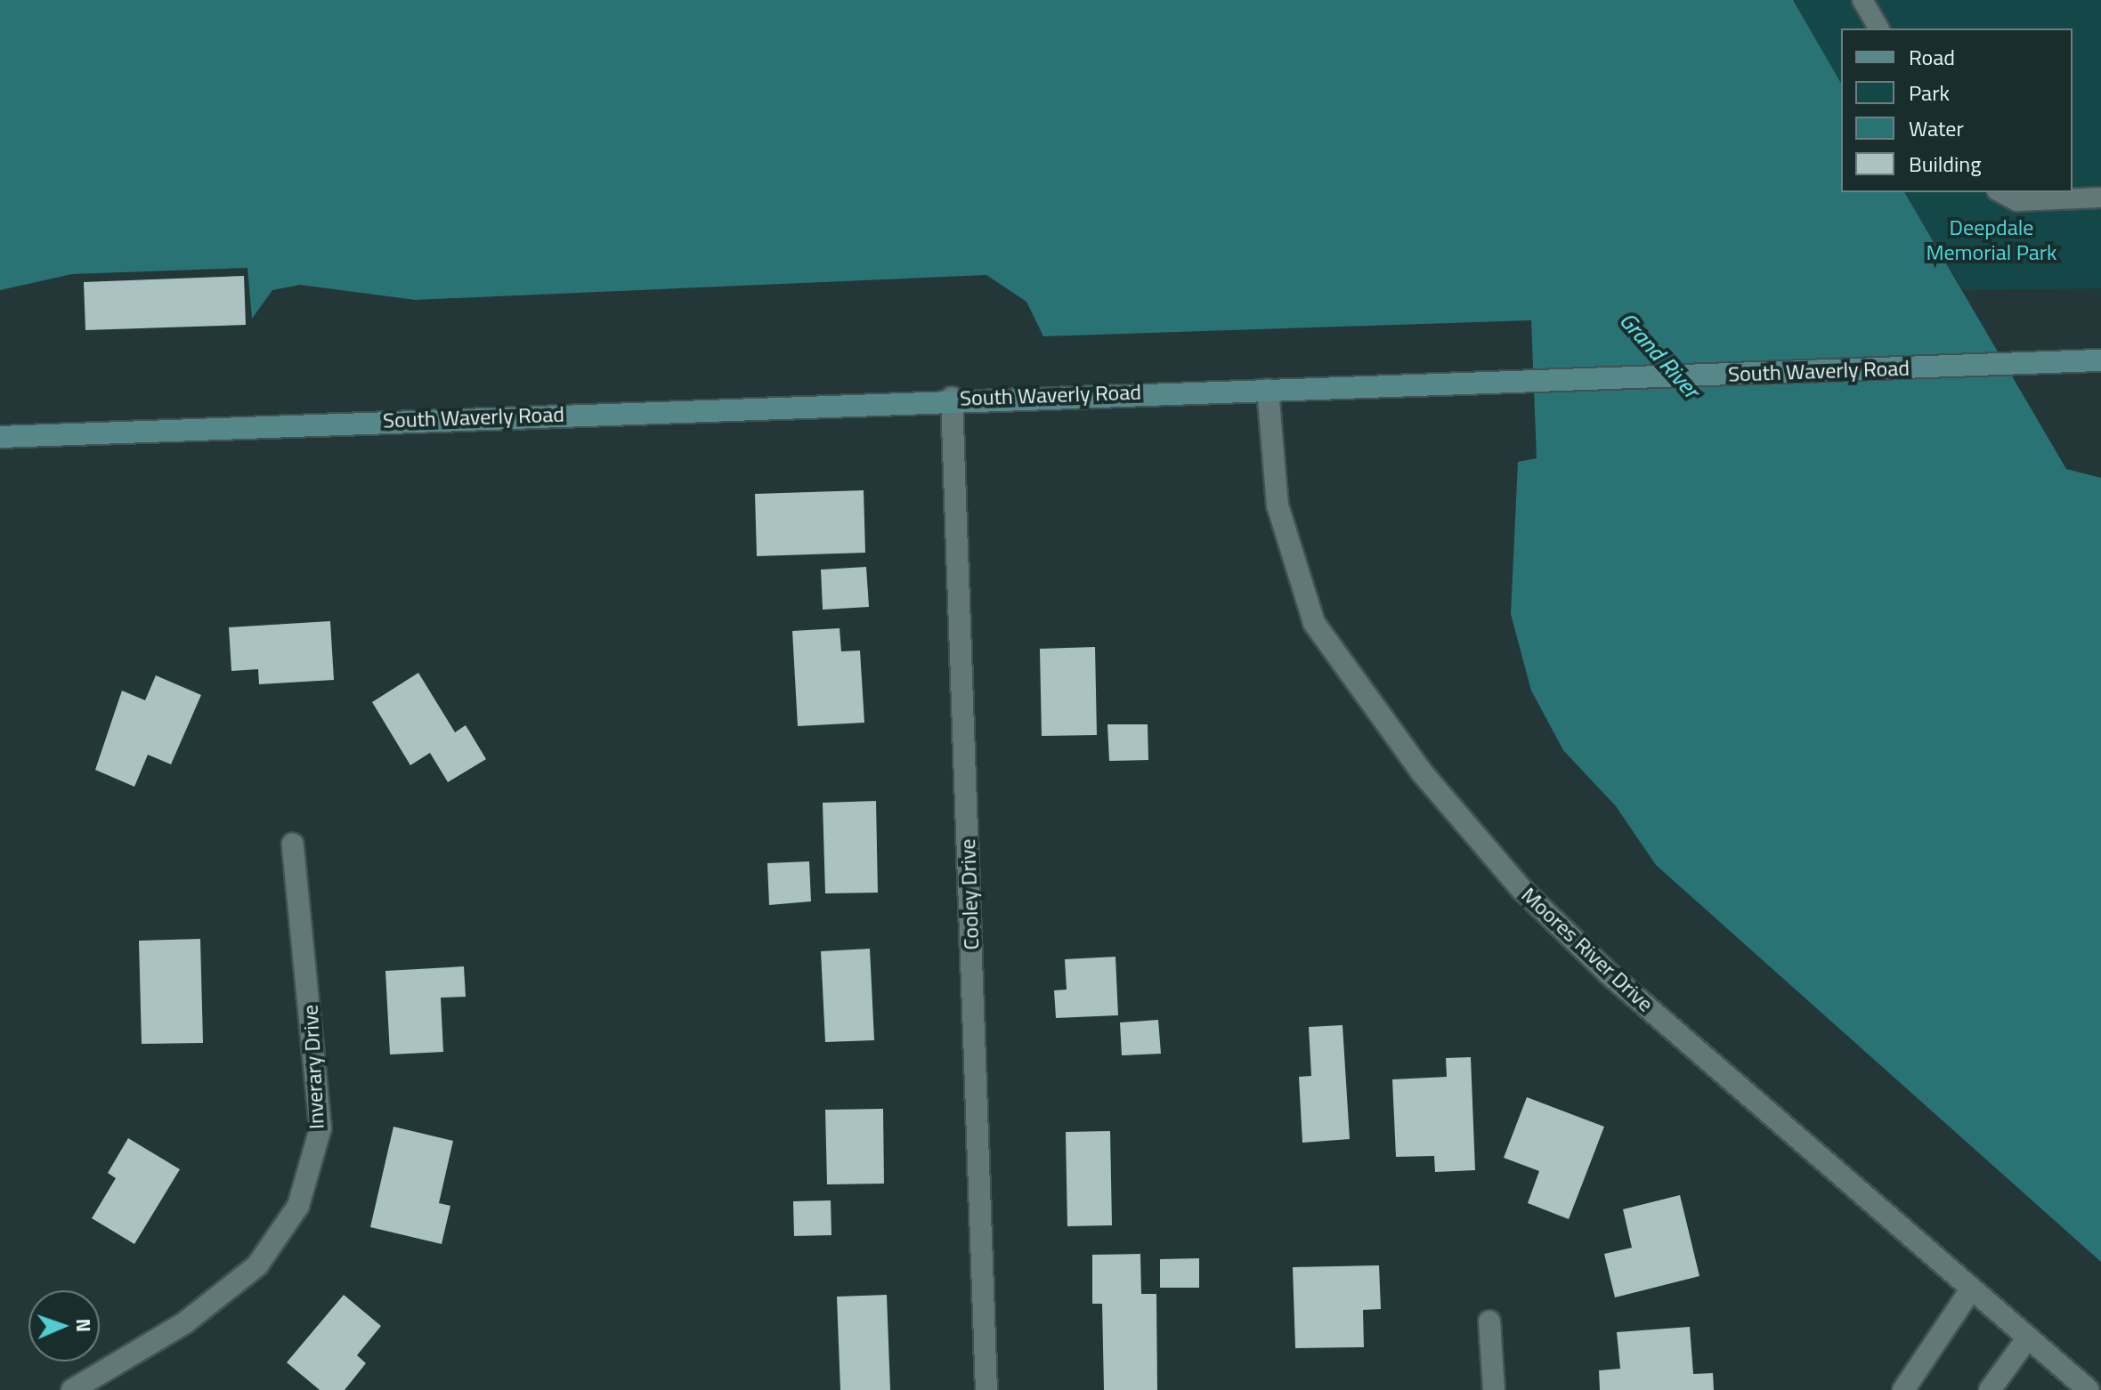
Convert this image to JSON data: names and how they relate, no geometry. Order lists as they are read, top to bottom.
{
  "streets": {
    "main road": ["South Waverly Road"],
    "street": ["Cooley Drive", "Moores River Drive", "Inverary Drive"]
  },
  "crossings": [
    ["South Waverly Road", "Cooley Drive"],
    ["South Waverly Road", "Moores River Drive"]
  ],
  "water": ["Grand River"],
  "parks": ["Deepdale Memorial Park"],
  "legend": [
    "Road",
    "Park",
    "Water",
    "Building"
  ],
  "north": "right"
}
